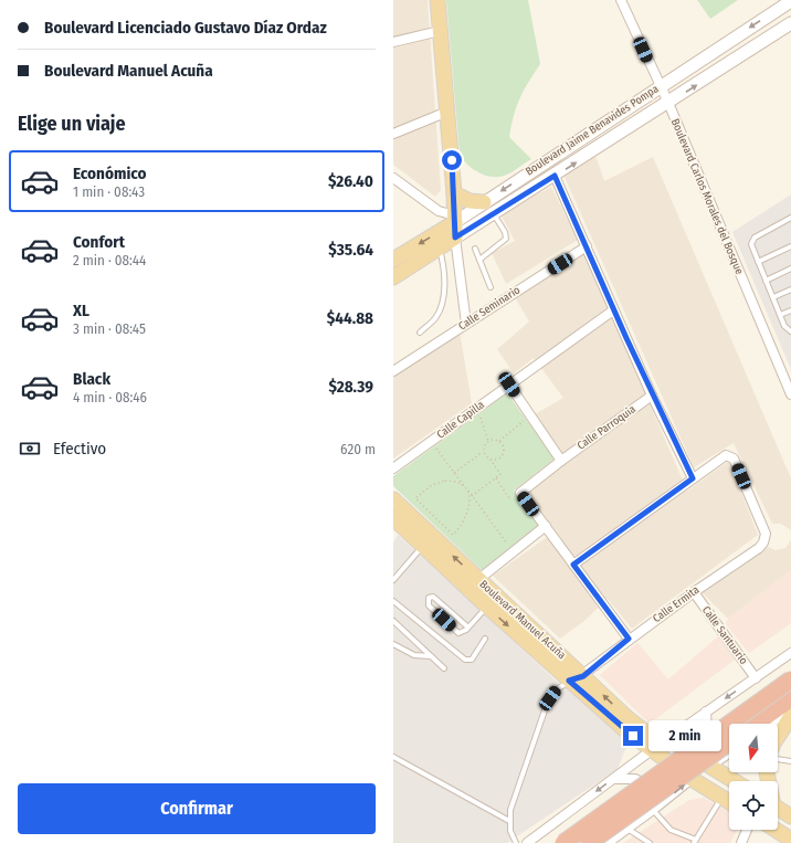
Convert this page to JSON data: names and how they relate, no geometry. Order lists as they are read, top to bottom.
{
  "streets": {
    "main road": ["Boulevard Jaime Benavides Pompa", "Boulevard Manuel Acuña"],
    "street": [
      "Boulevard Carlos Morales del Bosque",
      "Calle Seminario",
      "Calle Capilla",
      "Calle Parroquia",
      "Calle Ermita",
      "Calle Santuario"
    ]
  },
  "crossings": [
    ["Boulevard Jaime Benavides Pompa", "Boulevard Carlos Morales del Bosque"],
    ["Calle Ermita", "Boulevard Manuel Acuña"],
    ["Calle Ermita", "Calle Santuario"]
  ],
  "north": "bottom",
  "page": {
    "banner": ["Boulevard Licenciado Gustavo Díaz Ordaz", "Boulevard Manuel Acuña"],
    "heading": "Elige un viaje",
    "list": [
      {
        "name": "Económico",
        "note": "1 min · 08:43",
        "value": "$26.40"
      },
      {
        "name": "Confort",
        "note": "2 min · 08:44",
        "value": "$35.64"
      },
      {
        "name": "XL",
        "note": "3 min · 08:45",
        "value": "$44.88"
      },
      {
        "name": "Black",
        "note": "4 min · 08:46",
        "value": "$28.39"
      }
    ],
    "pay": ["Efectivo", "620 m"],
    "bubble": "2 min",
    "buttons": "Confirmar"
  }
}
